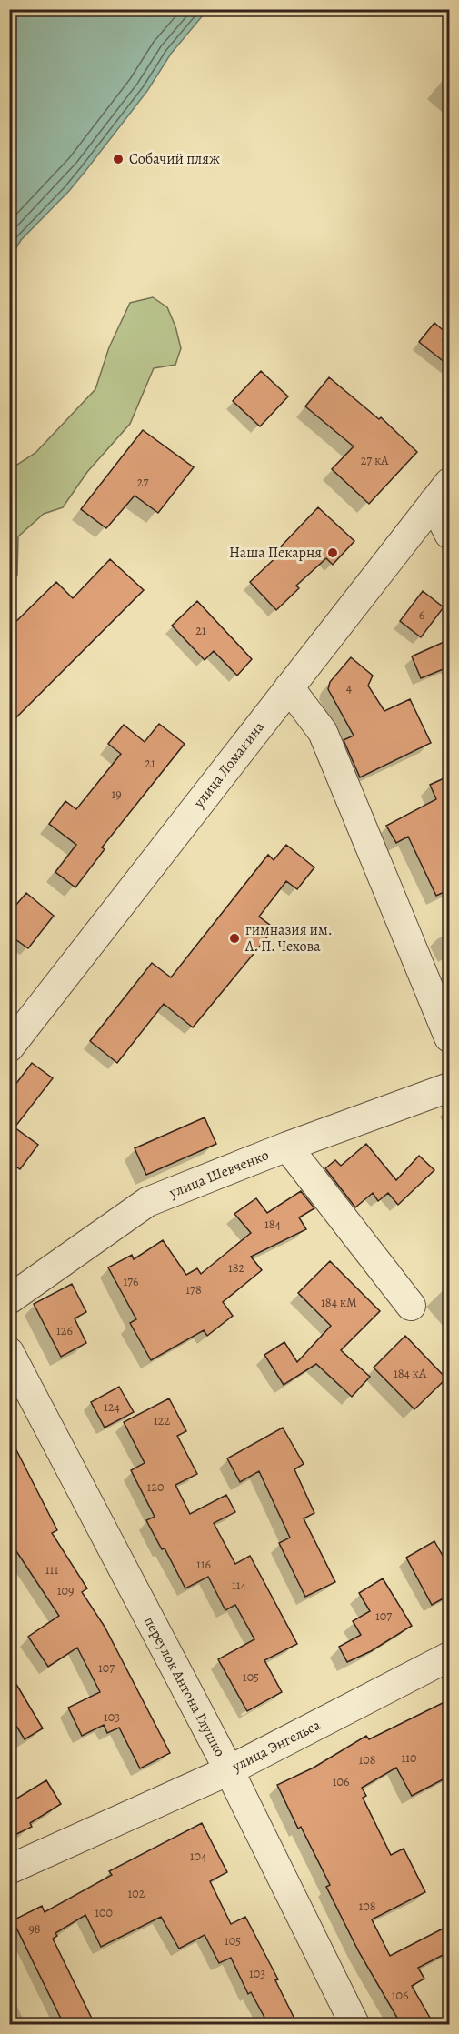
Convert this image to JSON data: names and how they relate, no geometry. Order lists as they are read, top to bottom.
{
  "streets": {
    "street": [
      "улица Ломакина",
      "улица Шевченко",
      "переулок Антона Глушко",
      "улица Энгельса"
    ]
  },
  "crossings": [
    ["переулок Антона Глушко", "улица Энгельса"]
  ],
  "places": ["Собачий пляж", "Наша Пекарня", "гимназия им. А. П. Чехова"],
  "house_numbers": [
    "27 кА",
    "27",
    "6",
    "21",
    "4",
    "21",
    "19",
    "184",
    "182",
    "176",
    "178",
    "184 кМ",
    "126",
    "184 кА",
    "124",
    "122",
    "120",
    "116",
    "111",
    "114",
    "109",
    "107",
    "107",
    "105",
    "103",
    "110",
    "108",
    "106",
    "104",
    "102",
    "108",
    "100",
    "98",
    "105",
    "103",
    "106"
  ]
}
